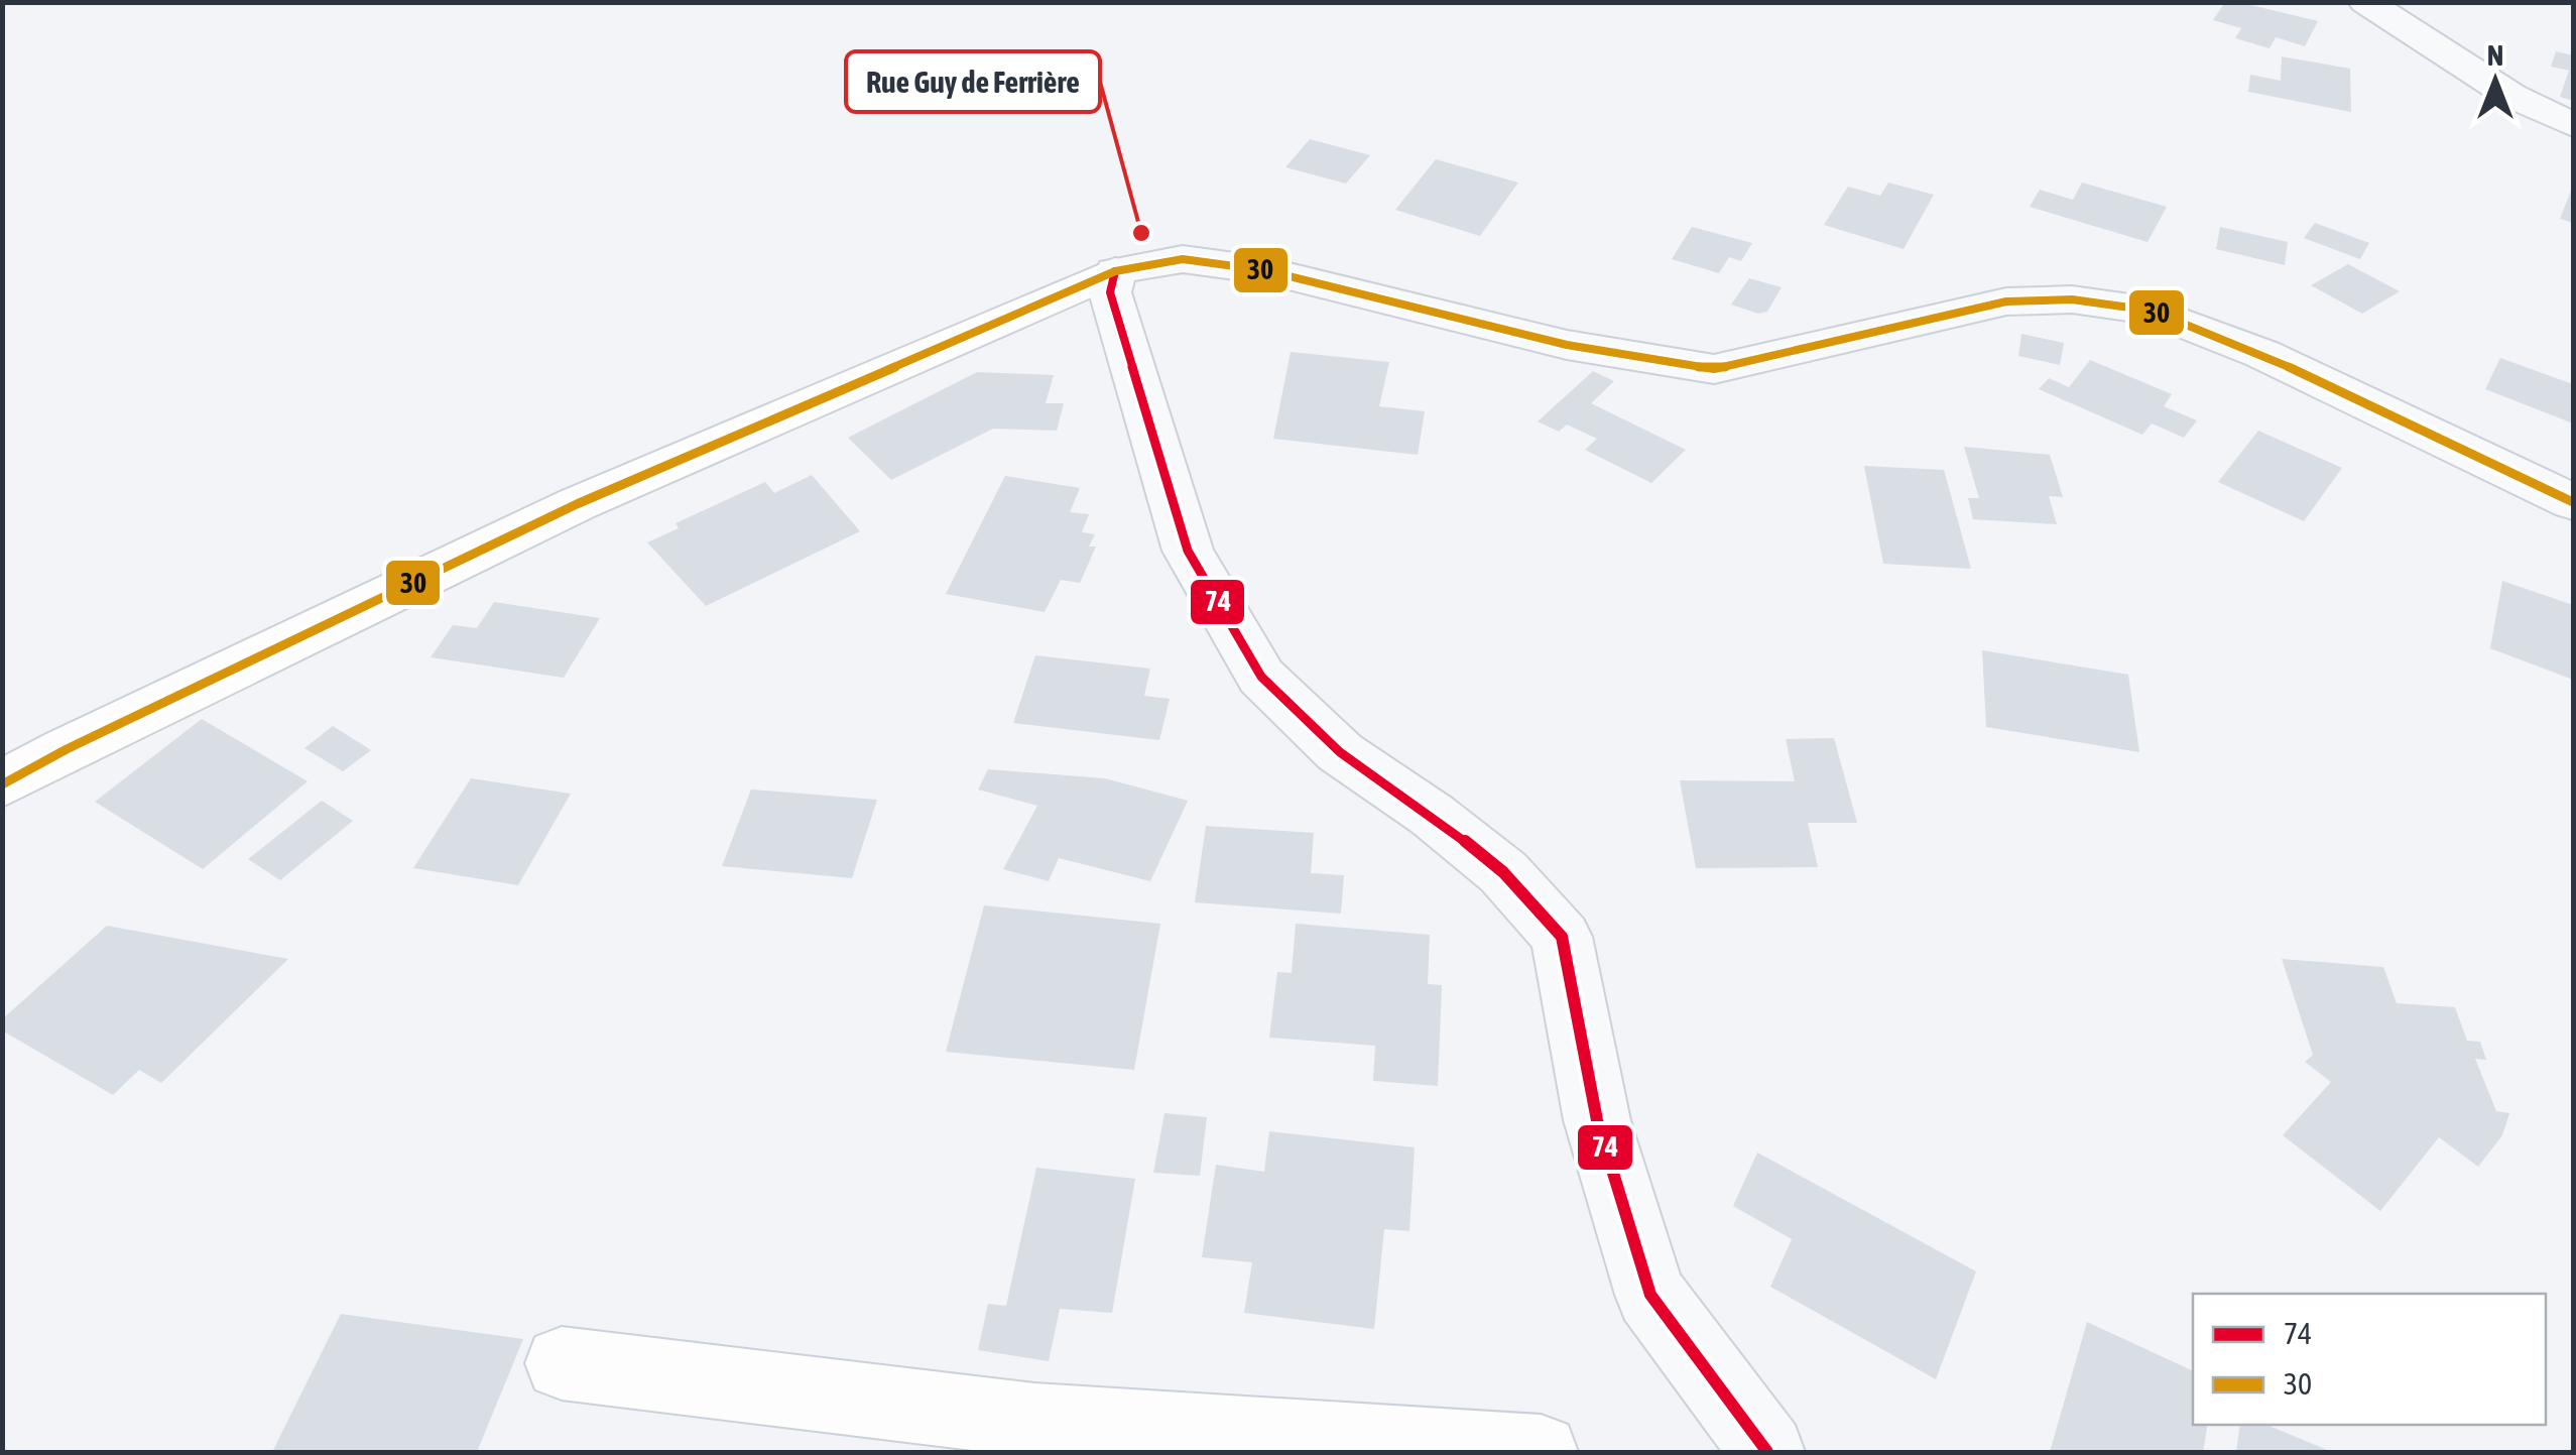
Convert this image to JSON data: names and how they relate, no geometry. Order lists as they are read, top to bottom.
{
  "places": ["Rue Guy de Ferrière"],
  "lines": ["transit line 30", "transit line 74"],
  "legend": ["74", "30"],
  "north": "top"
}
